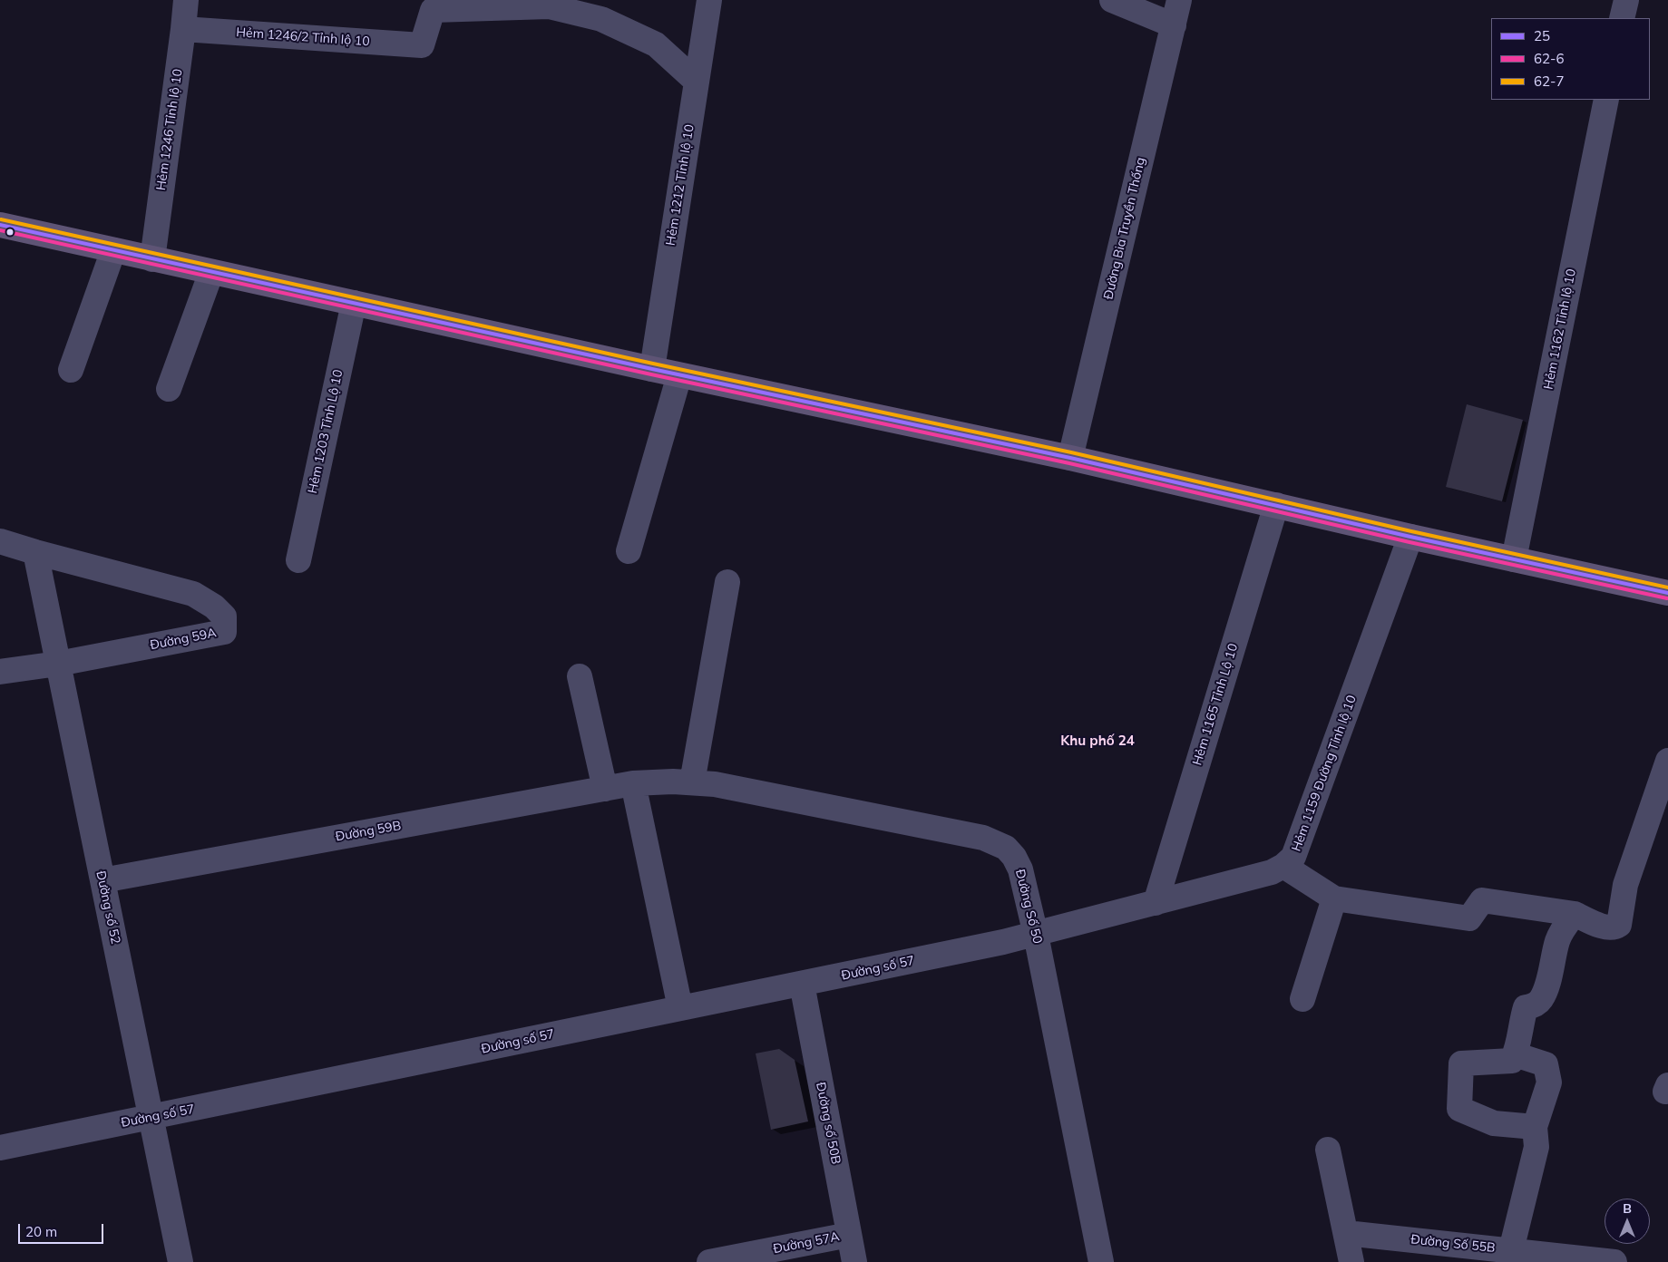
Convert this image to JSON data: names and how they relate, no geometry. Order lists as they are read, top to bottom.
{
  "streets": {
    "street": [
      "Hẻm 1246/2 Tỉnh lộ 10",
      "Hẻm 1246 Tỉnh lộ 10",
      "Hẻm 1212 Tỉnh lộ 10",
      "Đường Bia Truyền Thống",
      "Hẻm 1162 Tỉnh lộ 10",
      "Hẻm 1203 Tỉnh Lộ 10",
      "Đường 59A",
      "Hẻm 1165 Tỉnh Lộ 10",
      "Hẻm 1159 Đường Tỉnh lộ 10",
      "Đường 59B",
      "Đường Số 50",
      "Đường số 52",
      "Đường số 57",
      "Đường số 50B",
      "Đường 57A",
      "Đường Số 55B"
    ]
  },
  "crossings": [
    ["Hẻm 1246/2 Tỉnh lộ 10", "Hẻm 1246 Tỉnh lộ 10"],
    ["Đường 59A", "Đường số 52"],
    ["Hẻm 1165 Tỉnh Lộ 10", "Hẻm 1159 Đường Tỉnh lộ 10"],
    ["Hẻm 1159 Đường Tỉnh lộ 10", "Đường Số 50"],
    ["Hẻm 1159 Đường Tỉnh lộ 10", "Đường số 57"],
    ["Đường 59B", "Đường Số 50"],
    ["Đường 59B", "Đường số 52"],
    ["Đường Số 50", "Đường số 57"],
    ["Đường số 52", "Đường số 57"],
    ["Đường số 57", "Đường số 50B"],
    ["Đường số 50B", "Đường 57A"]
  ],
  "districts": ["Khu phố 24"],
  "lines": ["transit line 62-7", "transit line 25", "transit line 62-6"],
  "legend": ["25", "62-6", "62-7"],
  "scale_bar": "20 m",
  "north": "top"
}
